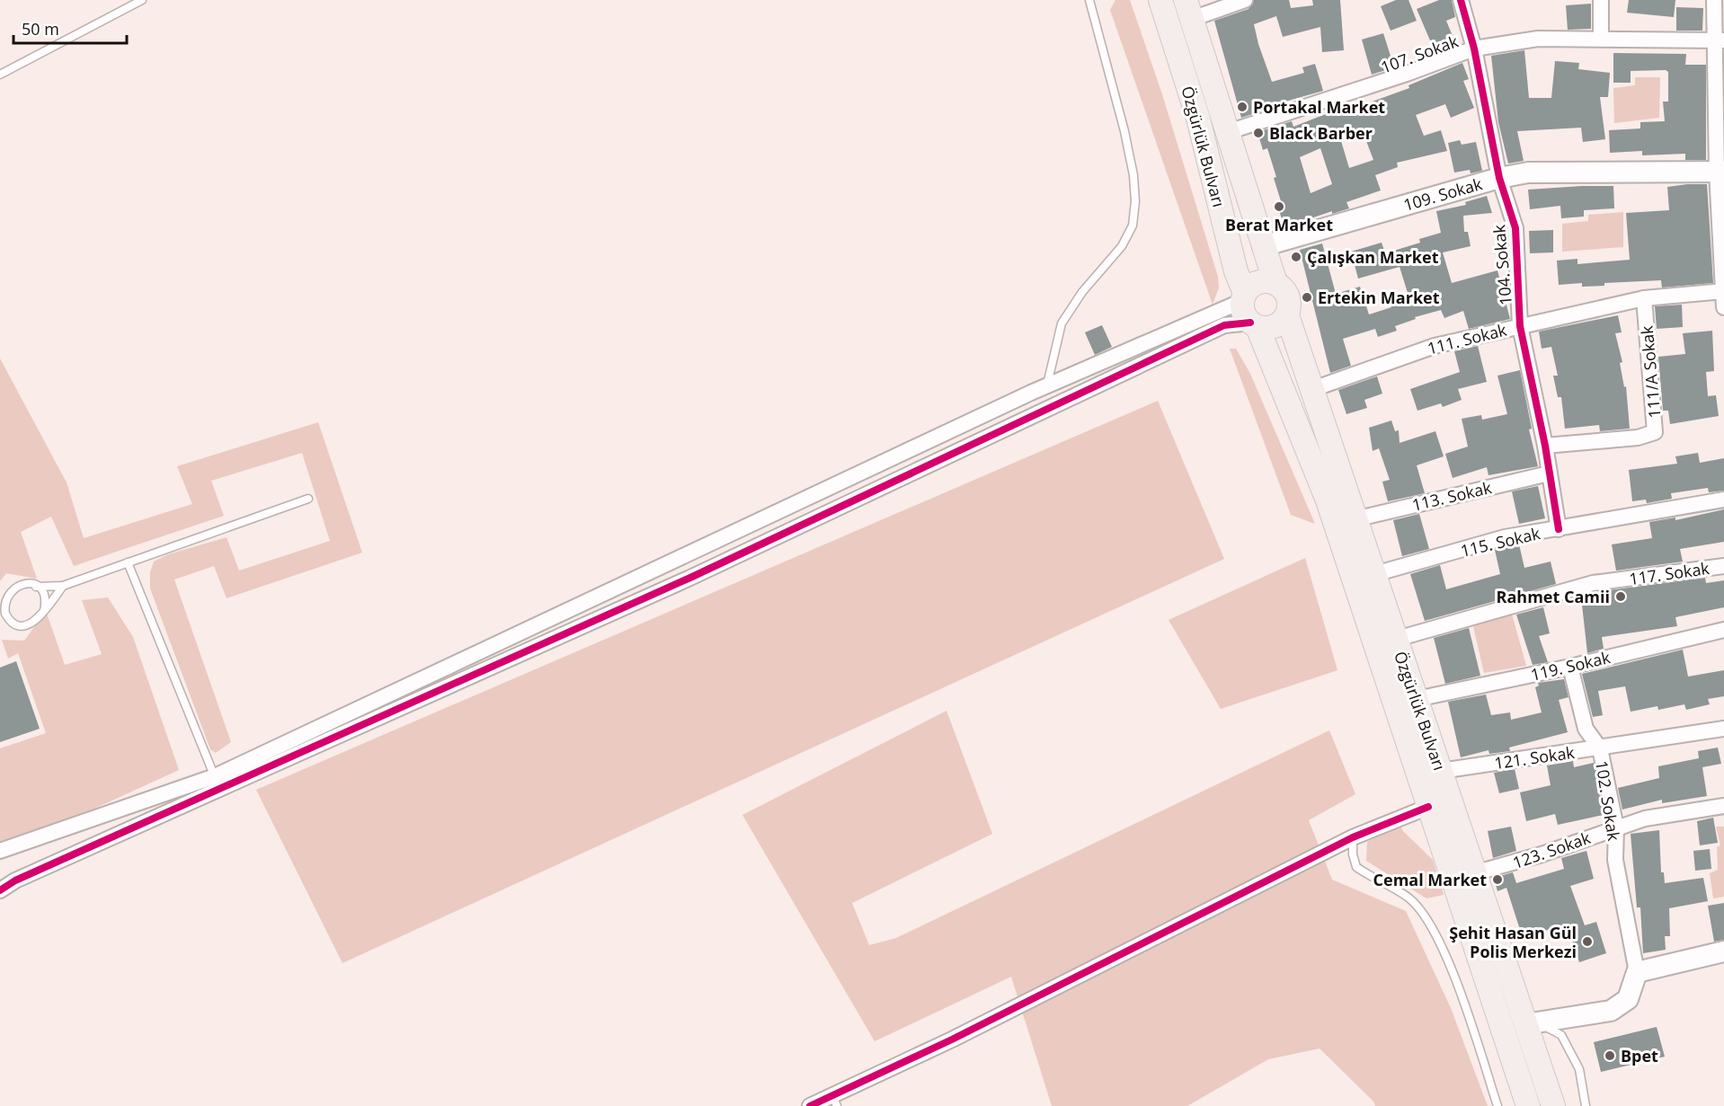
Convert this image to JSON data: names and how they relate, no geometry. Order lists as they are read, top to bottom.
{
  "streets": {
    "main road": ["Özgürlük Bulvarı"],
    "street": [
      "107. Sokak",
      "109. Sokak",
      "104. Sokak",
      "111. Sokak",
      "111/A Sokak",
      "113. Sokak",
      "115. Sokak",
      "117. Sokak",
      "119. Sokak",
      "121. Sokak",
      "102. Sokak",
      "123. Sokak"
    ]
  },
  "crossings": [
    ["107. Sokak", "Özgürlük Bulvarı"],
    ["107. Sokak", "104. Sokak"],
    ["Özgürlük Bulvarı", "109. Sokak"],
    ["Özgürlük Bulvarı", "111. Sokak"],
    ["Özgürlük Bulvarı", "113. Sokak"],
    ["Özgürlük Bulvarı", "115. Sokak"],
    ["Özgürlük Bulvarı", "117. Sokak"],
    ["Özgürlük Bulvarı", "119. Sokak"],
    ["Özgürlük Bulvarı", "121. Sokak"],
    ["Özgürlük Bulvarı", "123. Sokak"],
    ["109. Sokak", "104. Sokak"],
    ["104. Sokak", "111. Sokak"],
    ["104. Sokak", "111/A Sokak"],
    ["104. Sokak", "113. Sokak"],
    ["104. Sokak", "115. Sokak"],
    ["111. Sokak", "111/A Sokak"],
    ["119. Sokak", "102. Sokak"],
    ["121. Sokak", "102. Sokak"],
    ["102. Sokak", "123. Sokak"]
  ],
  "places": [
    "Portakal Market",
    "Black Barber",
    "Berat Market",
    "Çalışkan Market",
    "Ertekin Market",
    "Rahmet Camii",
    "Cemal Market",
    "Şehit Hasan Gül Polis Merkezi",
    "Bpet"
  ],
  "scale_bar": "50 m"
}
